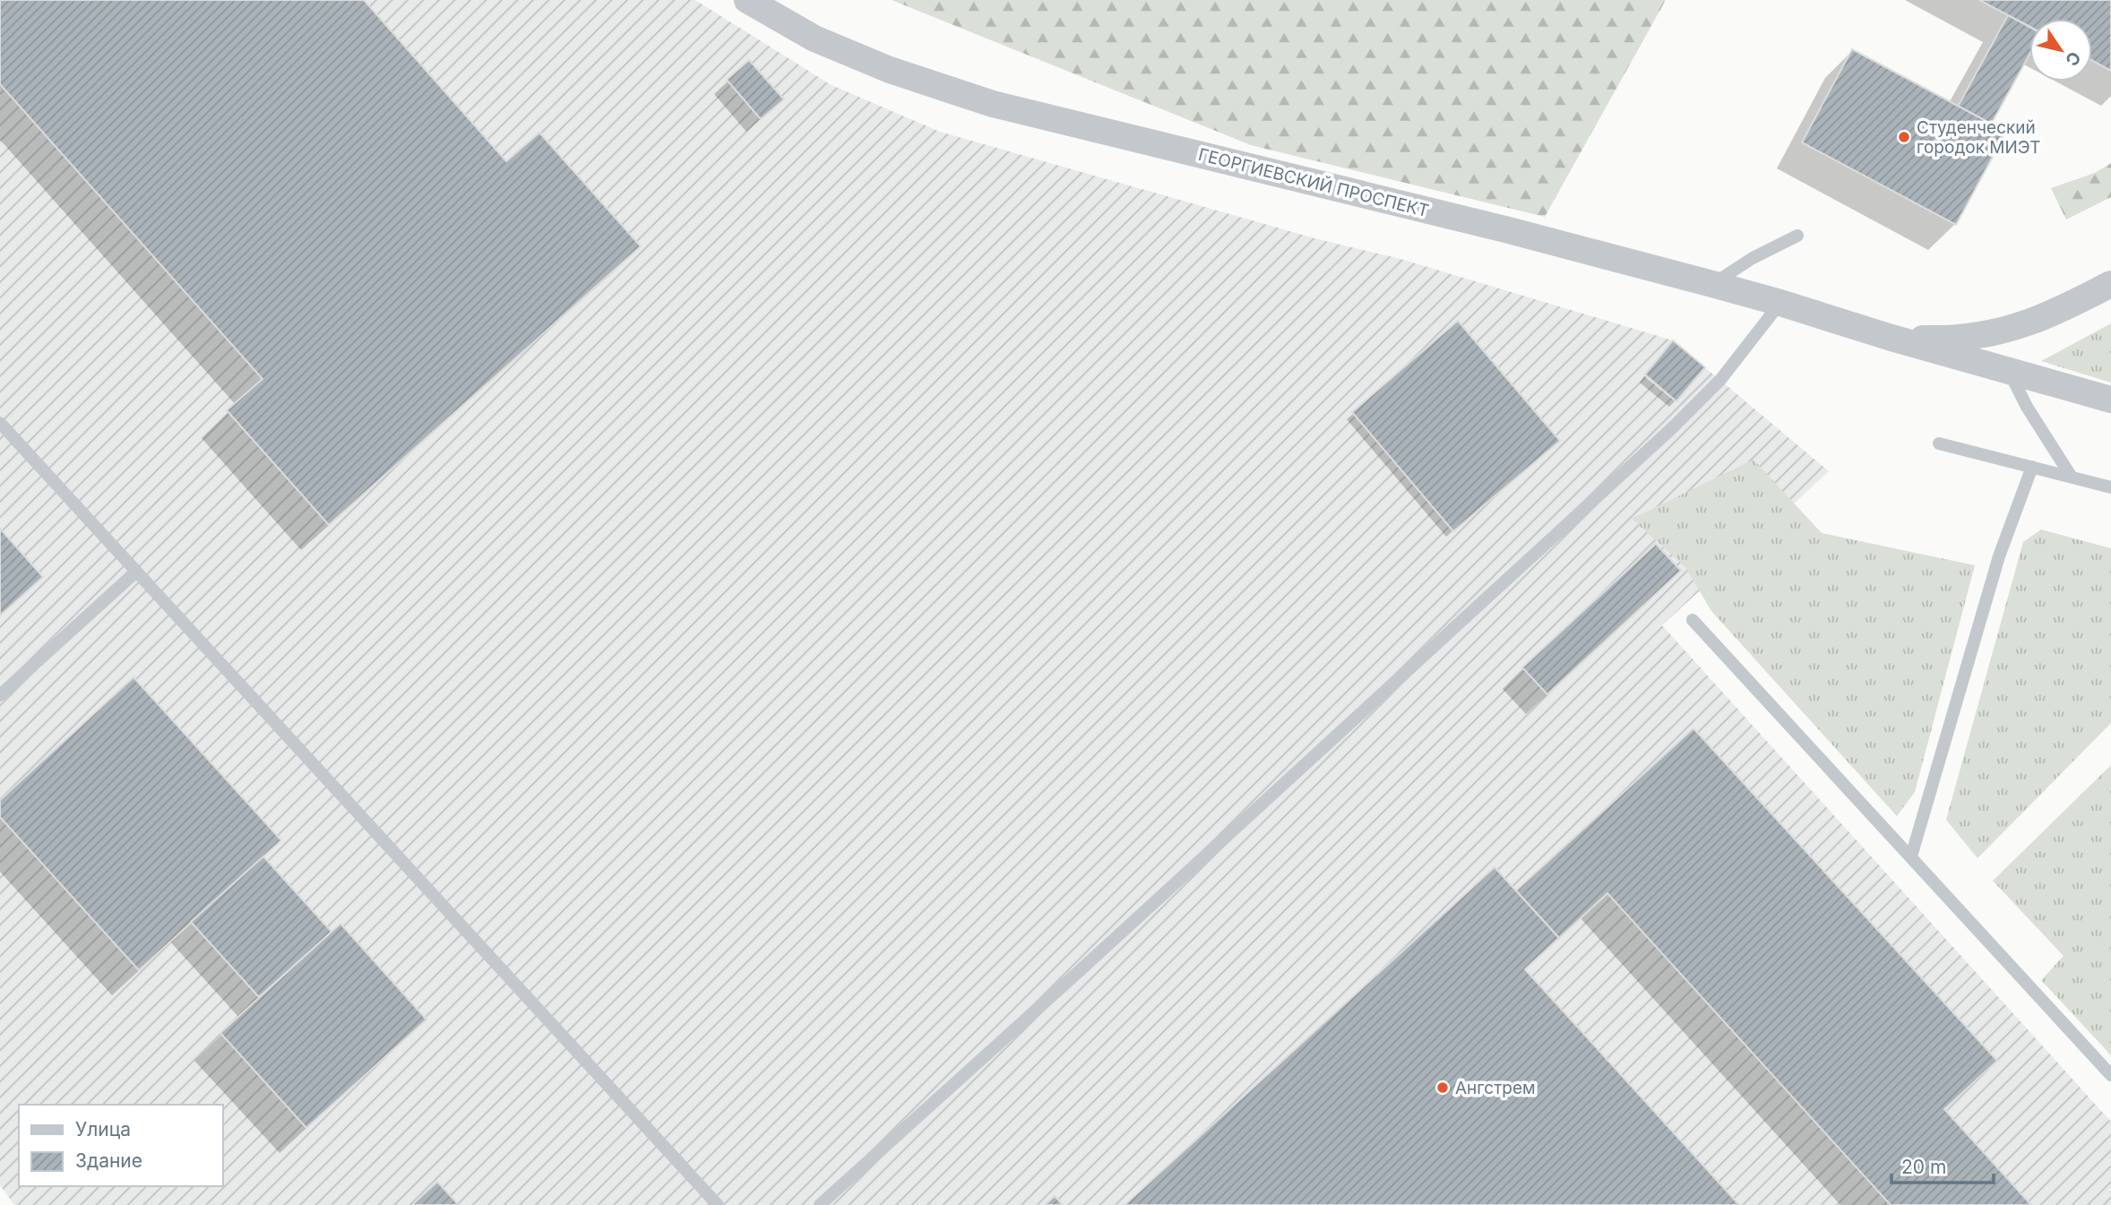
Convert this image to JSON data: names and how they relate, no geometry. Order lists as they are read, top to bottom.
{
  "streets": {
    "street": ["ГЕОРГИЕВСКИЙ ПРОСПЕКТ"]
  },
  "places": ["Студенческий городок МИЭТ", "Ангстрем"],
  "legend": ["Улица", "Здание"],
  "scale_bar": "20 m",
  "north": "bottom right"
}
